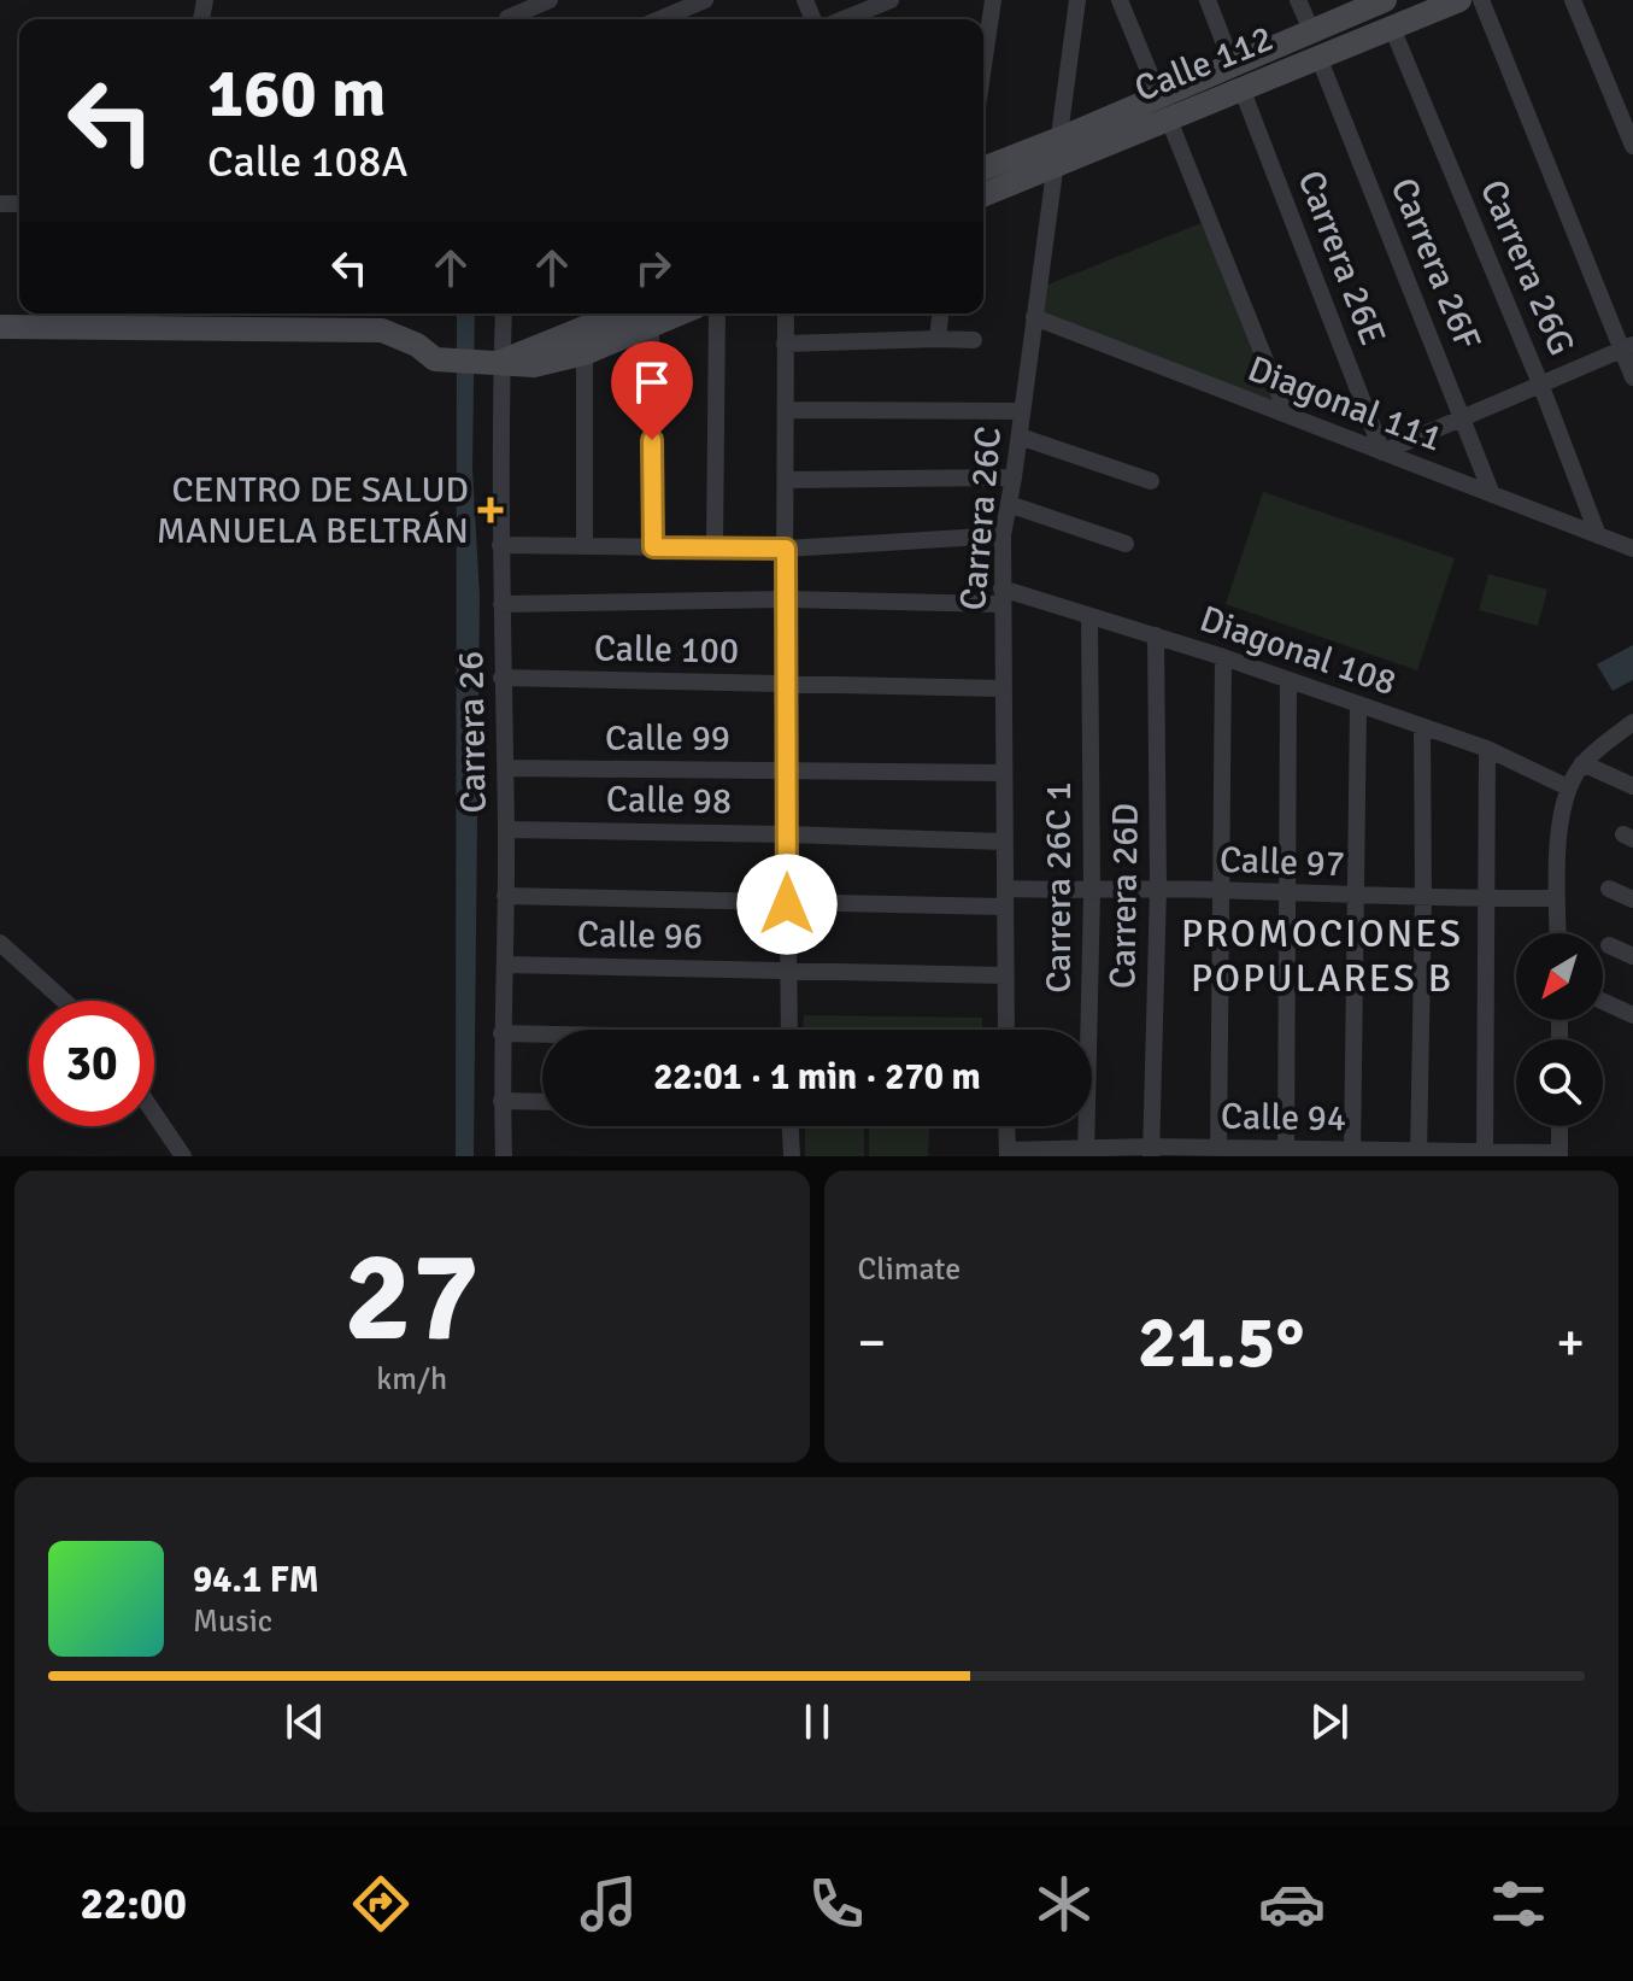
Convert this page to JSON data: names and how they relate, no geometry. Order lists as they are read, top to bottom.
{
  "streets": {
    "street": [
      "Calle 112",
      "Carrera 26E",
      "Carrera 26F",
      "Carrera 26G",
      "Diagonal 111",
      "Carrera 26C",
      "Calle 100",
      "Diagonal 108",
      "Carrera 26",
      "Calle 99",
      "Calle 98",
      "Calle 97",
      "Carrera 26C 1",
      "Carrera 26D",
      "Calle 96",
      "Calle 94"
    ]
  },
  "crossings": [
    ["Calle 112", "Carrera 26E"],
    ["Calle 112", "Carrera 26F"],
    ["Calle 112", "Carrera 26G"],
    ["Calle 112", "Carrera 26C"],
    ["Carrera 26E", "Diagonal 111"],
    ["Carrera 26F", "Diagonal 111"],
    ["Carrera 26G", "Diagonal 111"],
    ["Diagonal 111", "Carrera 26C"],
    ["Carrera 26C", "Calle 100"],
    ["Carrera 26C", "Diagonal 108"],
    ["Carrera 26C", "Calle 99"],
    ["Carrera 26C", "Calle 98"],
    ["Carrera 26C", "Calle 97"],
    ["Carrera 26C", "Calle 96"],
    ["Calle 100", "Carrera 26"],
    ["Diagonal 108", "Carrera 26"],
    ["Diagonal 108", "Carrera 26C 1"],
    ["Diagonal 108", "Carrera 26D"],
    ["Carrera 26", "Calle 99"],
    ["Carrera 26", "Calle 98"],
    ["Carrera 26", "Calle 97"],
    ["Carrera 26", "Calle 96"],
    ["Calle 97", "Carrera 26C 1"],
    ["Calle 97", "Carrera 26D"],
    ["Carrera 26C 1", "Calle 94"],
    ["Carrera 26D", "Calle 94"]
  ],
  "districts": ["PROMOCIONES POPULARES B"],
  "places": {
    "health": ["CENTRO DE SALUD MANUELA BELTRÁN"]
  },
  "north": "bottom left",
  "page": {
    "turn": ["160 m", "Calle 108A"],
    "limit": "30",
    "trip": "22:01 · 1 min · 270 m",
    "tile": [
      ["27", "km/h"],
      "Climate"
    ],
    "heat": ["−", "21.5°", "+"],
    "song": ["94.1 FM", "Music"],
    "tabs": "22:00"
  }
}
